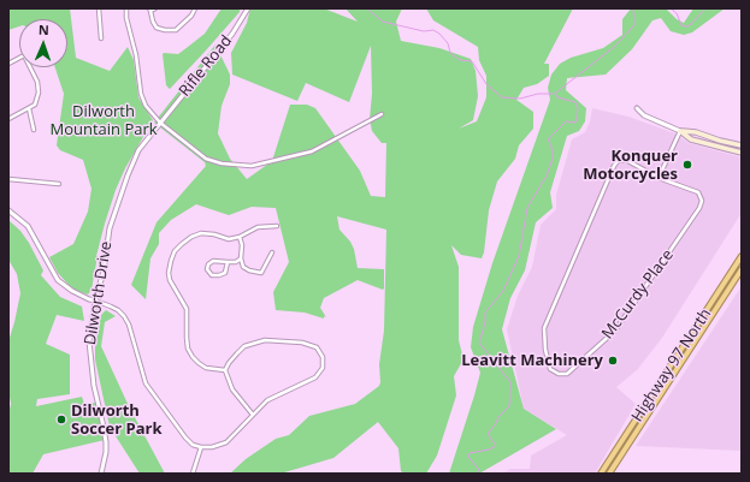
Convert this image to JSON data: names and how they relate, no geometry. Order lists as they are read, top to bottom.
{
  "streets": {
    "highway": ["Highway 97 North"],
    "street": ["Rifle Road", "Dilworth Drive", "McCurdy Place"]
  },
  "crossings": [
    ["Rifle Road", "Dilworth Drive"]
  ],
  "parks": ["Dilworth Mountain Park"],
  "places": ["Konquer Motorcycles", "Leavitt Machinery", "Dilworth Soccer Park"],
  "north": "top"
}
